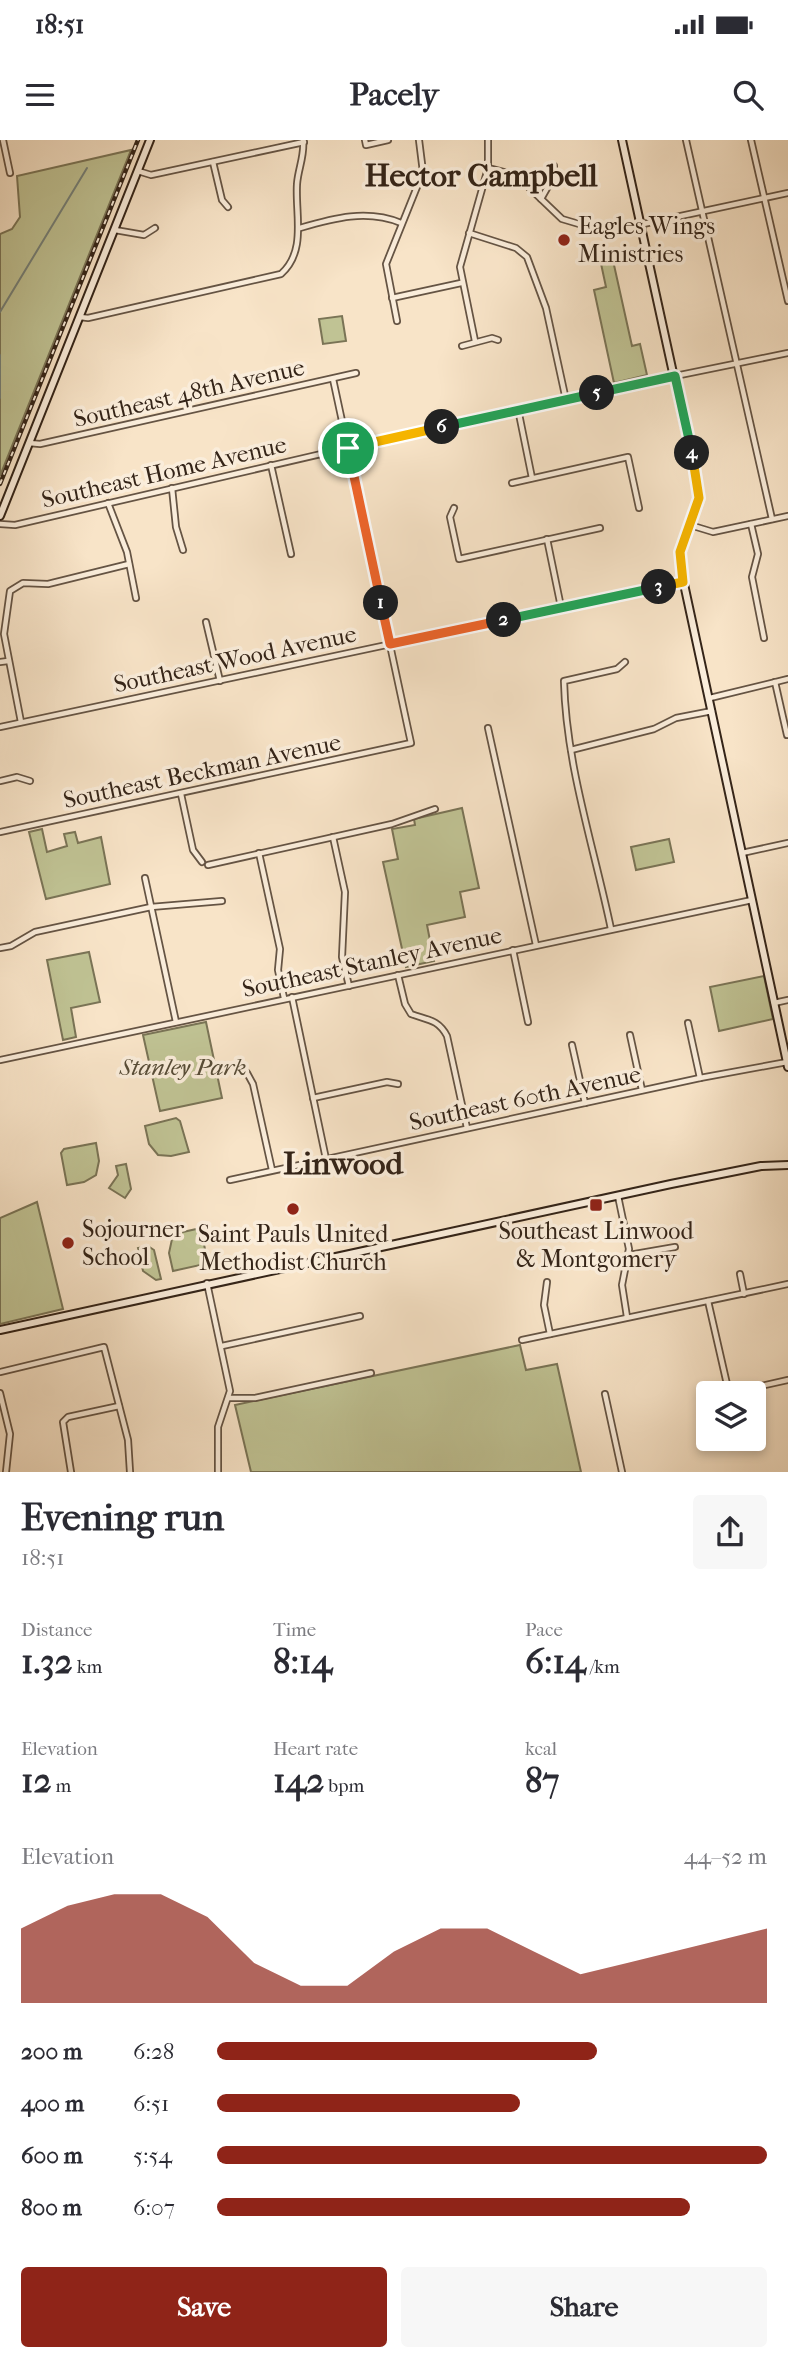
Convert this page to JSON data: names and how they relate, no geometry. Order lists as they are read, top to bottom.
{
  "streets": {
    "street": [
      "Southeast 48th Avenue",
      "Southeast Home Avenue",
      "Southeast Wood Avenue",
      "Southeast Beckman Avenue",
      "Southeast Stanley Avenue",
      "Southeast 60th Avenue"
    ]
  },
  "crossings": [
    ["Southeast Wood Avenue", "Southeast Beckman Avenue"]
  ],
  "districts": ["Hector Campbell", "Linwood"],
  "parks": ["Stanley Park"],
  "places": {
    "other": ["Eagles Wings Ministries", "Saint Pauls United Methodist Church", "Sojourner School"],
    "transit": ["Southeast Linwood & Montgomery"]
  },
  "page": {
    "status": "18:51",
    "header": "Pacely",
    "pins": [
      "5",
      "6",
      "4",
      "3",
      "1",
      "2"
    ],
    "heading": ["Evening run", "18:51"],
    "stats": [
      ["Distance", "1.32 km"],
      ["Time", "8:14"],
      ["Pace", "6:14 /km"],
      ["Elevation", "12 m"],
      ["Heart rate", "142 bpm"],
      ["kcal", "87"]
    ],
    "chart": ["Elevation", "44–52 m"],
    "list": [
      {
        "name": "200 m",
        "note": "6:28"
      },
      {
        "name": "400 m",
        "note": "6:51"
      },
      {
        "name": "600 m",
        "note": "5:54"
      },
      {
        "name": "800 m",
        "note": "6:07"
      }
    ],
    "buttons": ["Save", "Share"]
  }
}
